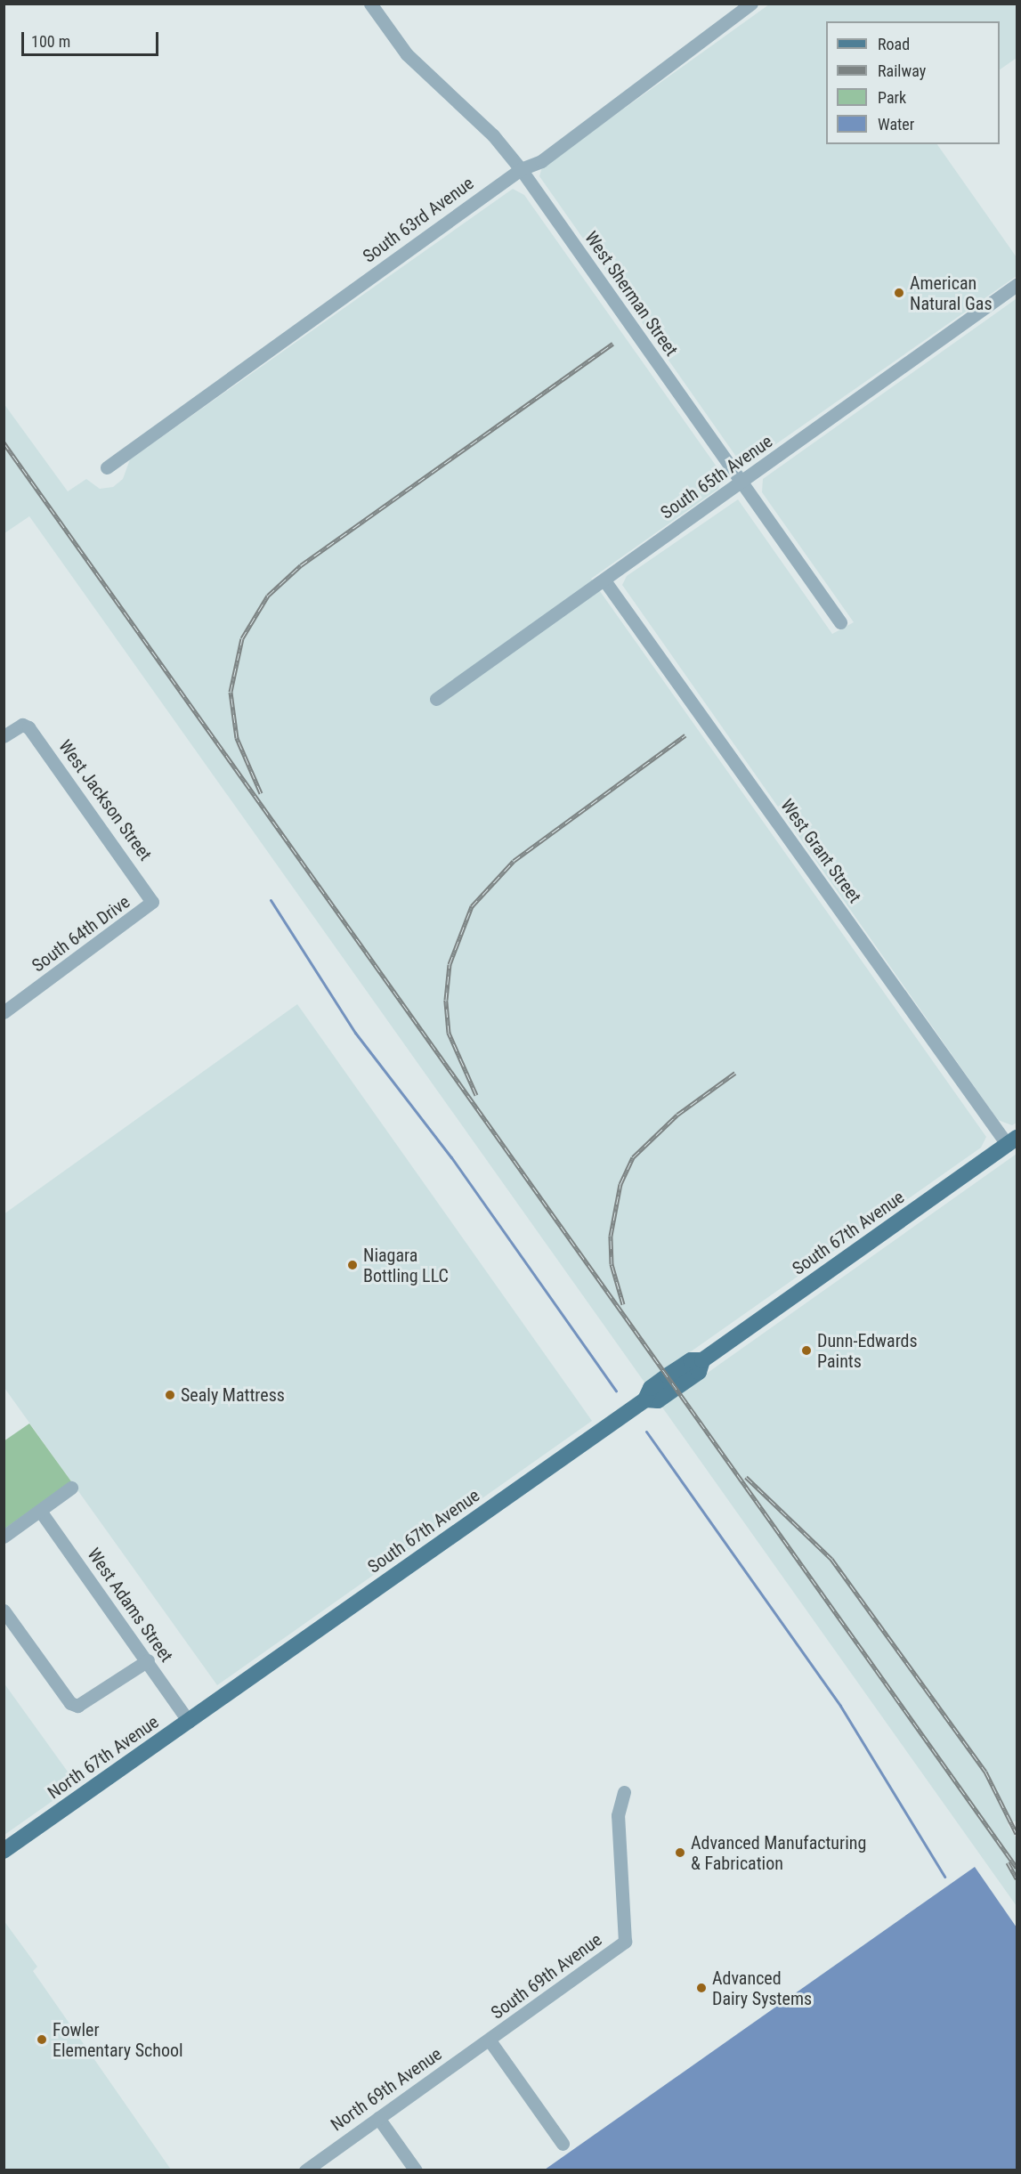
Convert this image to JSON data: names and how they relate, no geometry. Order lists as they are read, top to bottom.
{
  "streets": {
    "main road": ["South 67th Avenue", "North 67th Avenue"],
    "street": [
      "South 63rd Avenue",
      "West Sherman Street",
      "South 65th Avenue",
      "West Jackson Street",
      "West Grant Street",
      "South 64th Drive",
      "West Adams Street",
      "South 69th Avenue",
      "North 69th Avenue"
    ]
  },
  "crossings": [
    ["South 63rd Avenue", "West Sherman Street"],
    ["West Sherman Street", "South 65th Avenue"],
    ["South 65th Avenue", "West Grant Street"],
    ["West Jackson Street", "South 64th Drive"],
    ["West Grant Street", "South 67th Avenue"],
    ["South 67th Avenue", "North 67th Avenue"],
    ["West Adams Street", "North 67th Avenue"],
    ["South 69th Avenue", "North 69th Avenue"]
  ],
  "places": [
    "American Natural Gas",
    "Niagara Bottling LLC",
    "Dunn-Edwards Paints",
    "Sealy Mattress",
    "Advanced Manufacturing & Fabrication",
    "Advanced Dairy Systems",
    "Fowler Elementary School"
  ],
  "legend": [
    "Road",
    "Railway",
    "Park",
    "Water"
  ],
  "scale_bar": "100 m"
}
